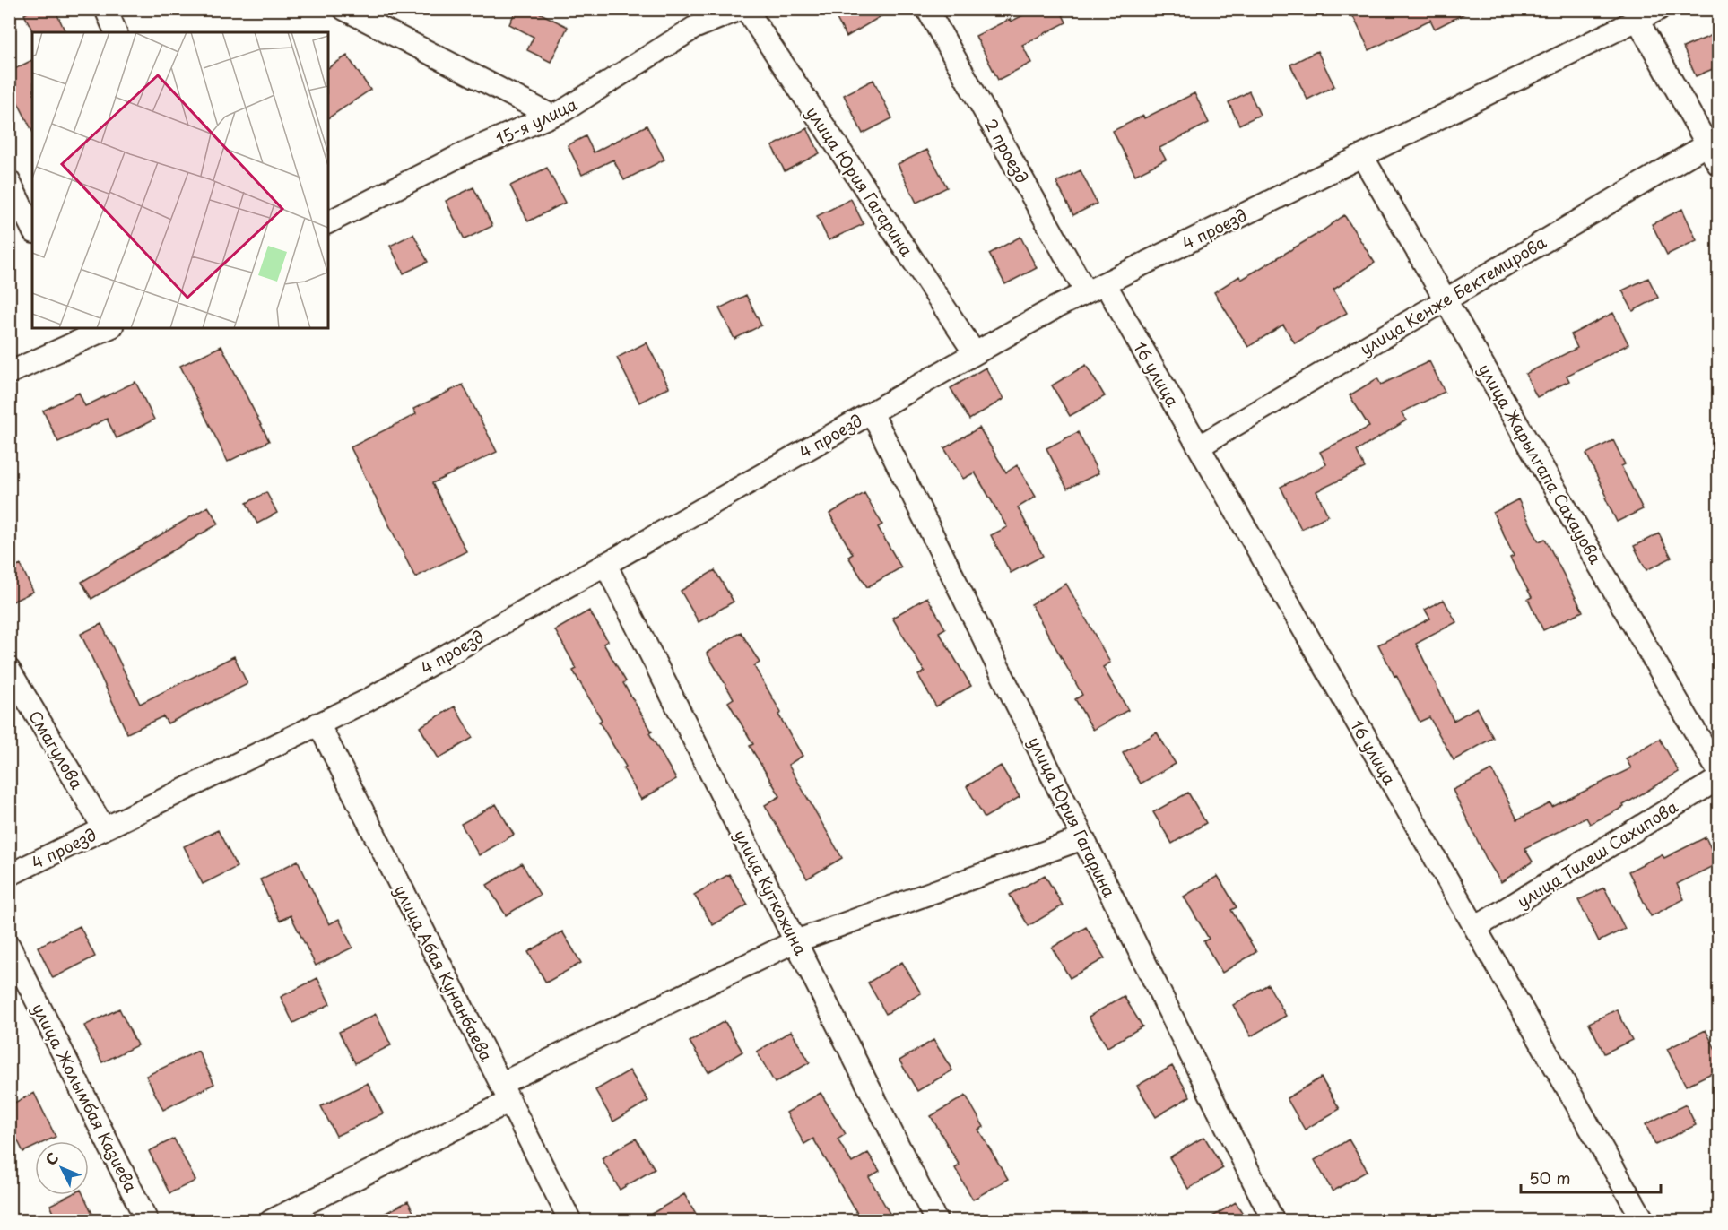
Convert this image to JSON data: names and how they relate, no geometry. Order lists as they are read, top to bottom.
{
  "streets": {
    "street": [
      "15-я улица",
      "2 проезд",
      "улица Юрия Гагарина",
      "4 проезд",
      "улица Кенже Бектемирова",
      "16 улица",
      "улица Жарылгапа Сахауова",
      "Смагулова",
      "улица Тилеш Сахипова",
      "улица Куткожина",
      "улица Абая Кунанбаева",
      "улица Жолымбая Казиева"
    ]
  },
  "crossings": [
    ["2 проезд", "4 проезд"],
    ["2 проезд", "16 улица"],
    ["улица Юрия Гагарина", "4 проезд"],
    ["4 проезд", "16 улица"],
    ["4 проезд", "улица Жарылгапа Сахауова"],
    ["4 проезд", "Смагулова"],
    ["4 проезд", "улица Куткожина"],
    ["4 проезд", "улица Абая Кунанбаева"],
    ["улица Кенже Бектемирова", "16 улица"],
    ["улица Кенже Бектемирова", "улица Жарылгапа Сахауова"],
    ["16 улица", "улица Тилеш Сахипова"]
  ],
  "scale_bar": "50 m",
  "north": "top left"
}
